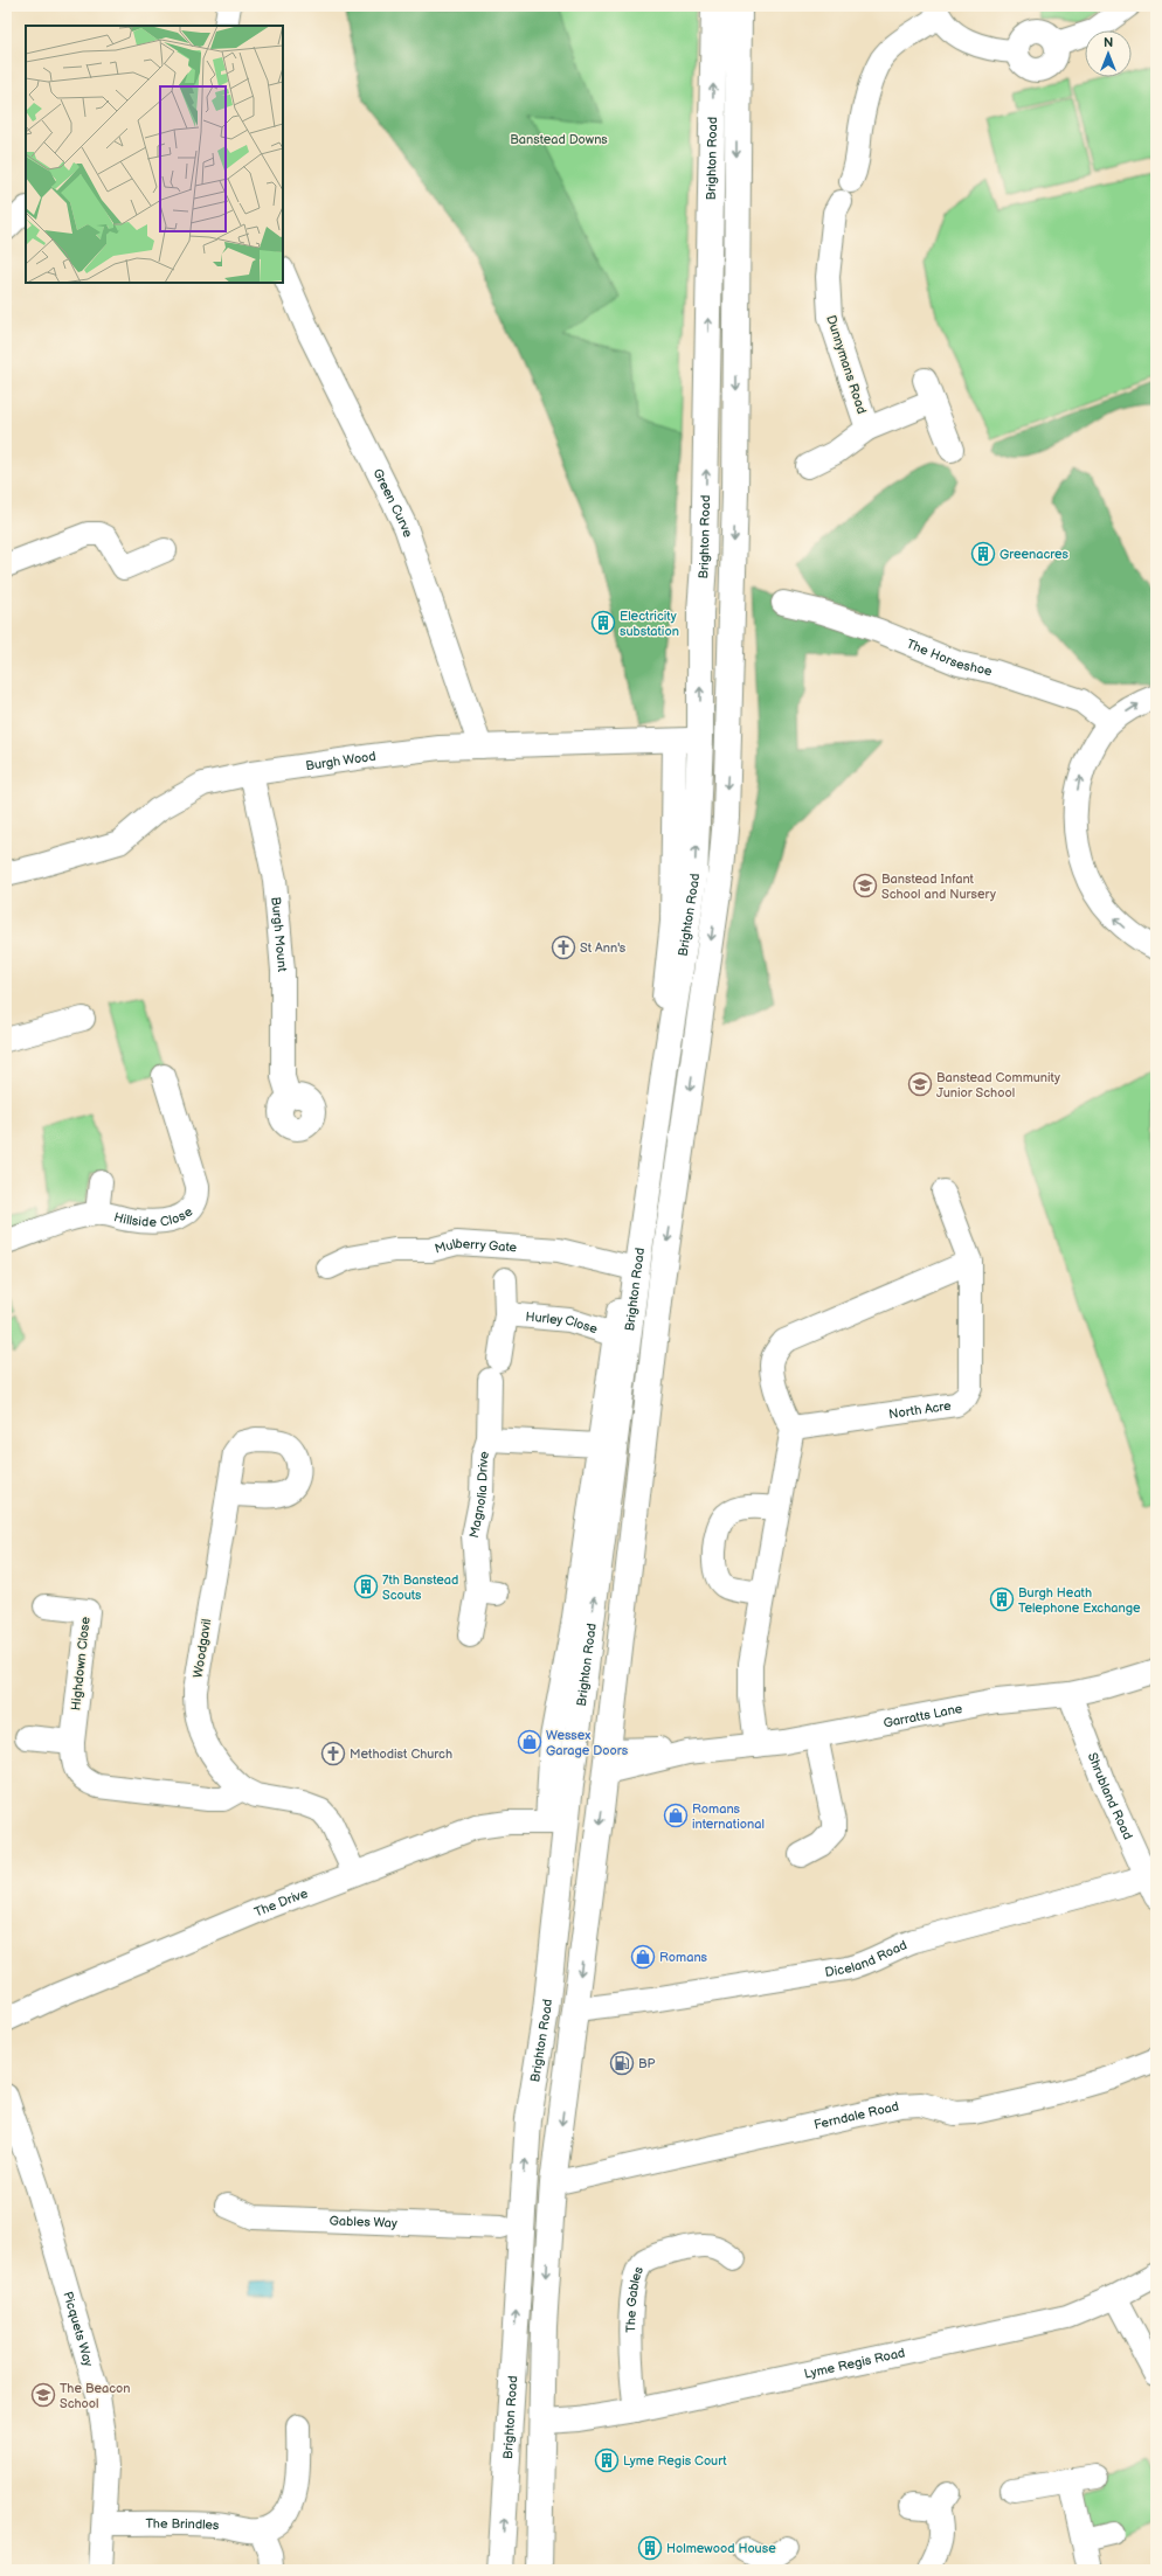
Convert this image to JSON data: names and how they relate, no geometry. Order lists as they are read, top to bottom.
{
  "streets": {
    "highway": ["Brighton Road"],
    "street": [
      "Dunnymans Road",
      "Green Curve",
      "The Horseshoe",
      "Burgh Wood",
      "Burgh Mount",
      "Hillside Close",
      "Mulberry Gate",
      "Hurley Close",
      "North Acre",
      "Magnolia Drive",
      "Woodgavil",
      "Highdown Close",
      "Garratts Lane",
      "Shrubland Road",
      "The Drive",
      "Diceland Road",
      "Ferndale Road",
      "Gables Way",
      "The Gables",
      "Picquets Way",
      "Lyme Regis Road",
      "The Brindles"
    ]
  },
  "crossings": [
    ["Brighton Road", "Burgh Wood"],
    ["Brighton Road", "Mulberry Gate"],
    ["Brighton Road", "Hurley Close"],
    ["Brighton Road", "Magnolia Drive"],
    ["Brighton Road", "Garratts Lane"],
    ["Brighton Road", "The Drive"],
    ["Brighton Road", "Diceland Road"],
    ["Brighton Road", "Ferndale Road"],
    ["Brighton Road", "Lyme Regis Road"],
    ["Green Curve", "Burgh Wood"],
    ["Burgh Wood", "Burgh Mount"],
    ["Hurley Close", "Magnolia Drive"],
    ["Woodgavil", "The Drive"],
    ["Garratts Lane", "Shrubland Road"],
    ["Shrubland Road", "Diceland Road"],
    ["The Gables", "Lyme Regis Road"],
    ["Picquets Way", "The Brindles"]
  ],
  "parks": ["Banstead Downs"],
  "places": {
    "building": [
      "Greenacres",
      "Electricity substation",
      "7th Banstead Scouts",
      "Burgh Heath Telephone Exchange",
      "Lyme Regis Court",
      "Holmewood House"
    ],
    "school or university": ["Banstead Infant School and Nursery", "Banstead Community Junior School", "The Beacon School"],
    "church": ["St Ann's", "Methodist Church"],
    "shop": ["Wessex Garage Doors", "Romans international", "Romans"],
    "fuel station": ["BP"]
  },
  "north": "top"
}
